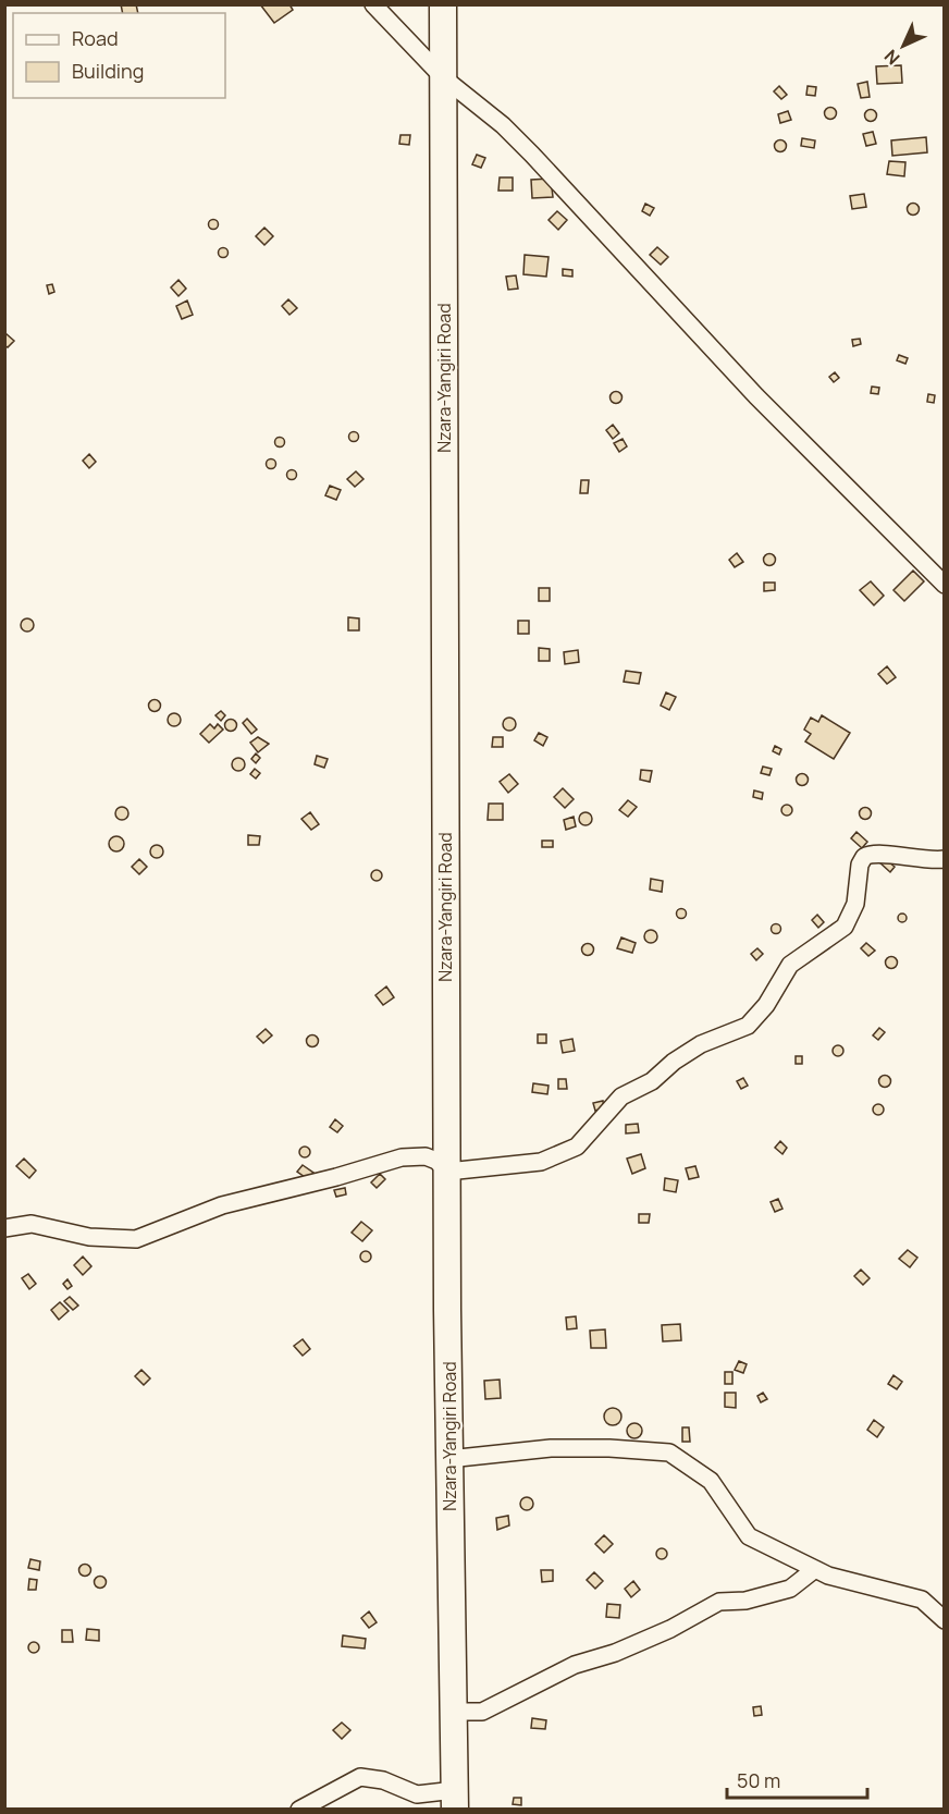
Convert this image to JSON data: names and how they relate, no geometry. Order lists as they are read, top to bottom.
{
  "streets": {
    "main road": ["Nzara-Yangiri Road"]
  },
  "legend": ["Road", "Building"],
  "scale_bar": "50 m",
  "north": "bottom left"
}
